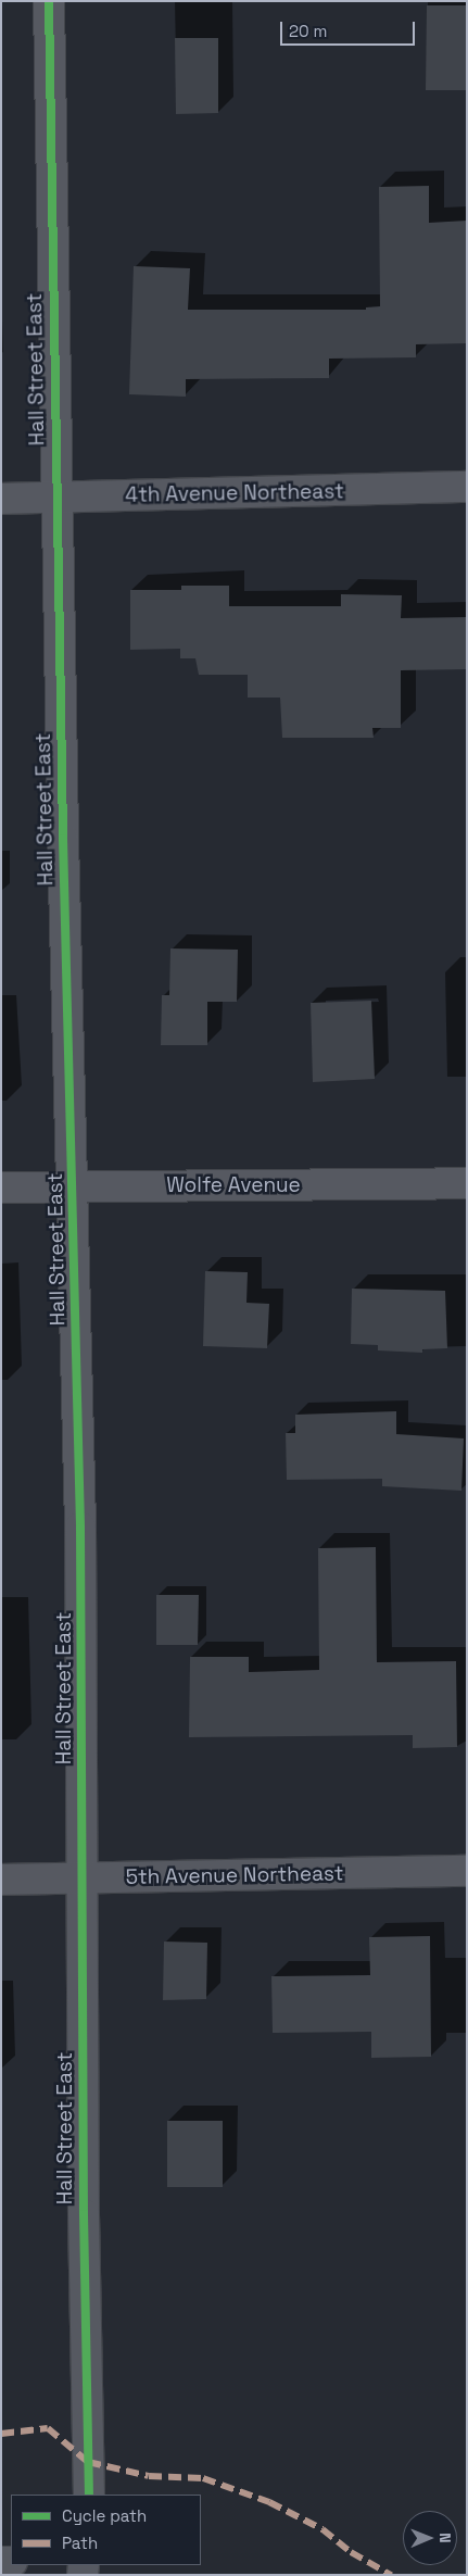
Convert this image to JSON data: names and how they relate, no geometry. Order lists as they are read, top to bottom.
{
  "streets": {
    "street": [
      "Hall Street East",
      "4th Avenue Northeast",
      "Wolfe Avenue",
      "5th Avenue Northeast"
    ]
  },
  "crossings": [
    ["Hall Street East", "4th Avenue Northeast"],
    ["Hall Street East", "Wolfe Avenue"],
    ["Hall Street East", "5th Avenue Northeast"]
  ],
  "legend": ["Cycle path", "Path"],
  "scale_bar": "20 m",
  "north": "right"
}
